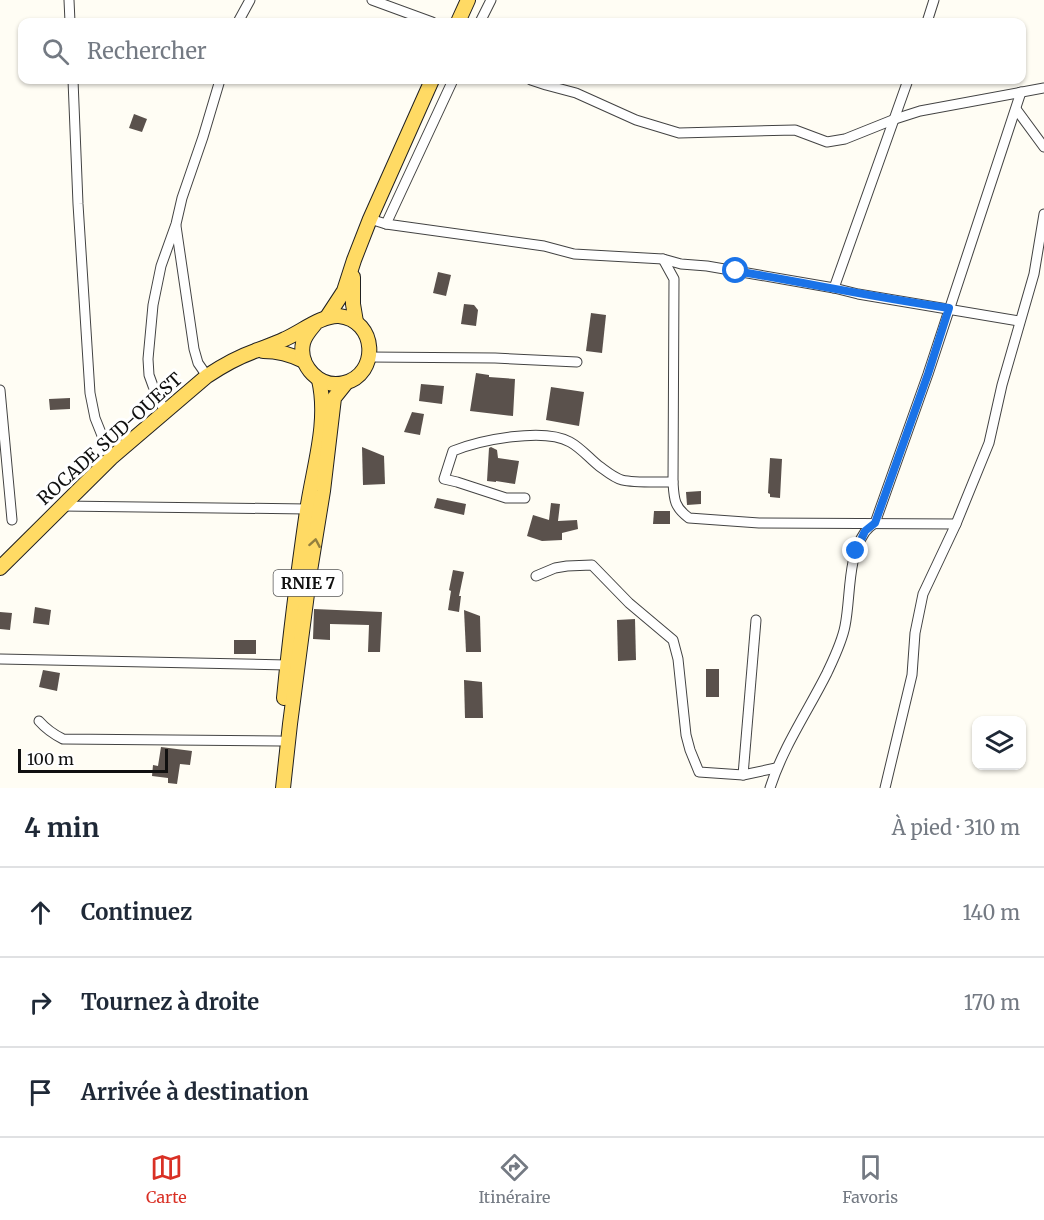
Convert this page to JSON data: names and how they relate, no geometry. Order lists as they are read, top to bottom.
{
  "streets": {
    "main road": ["ROCADE SUD-OUEST", "RNIE 7"]
  },
  "crossings": [
    ["ROCADE SUD-OUEST", "RNIE 7"]
  ],
  "scale_bar": "100 m",
  "page": {
    "search": "Rechercher",
    "scale": "100 m",
    "heading": ["4 min", "À pied · 310 m"],
    "list": [
      ["Continuez", "140 m"],
      ["Tournez à droite", "170 m"],
      "Arrivée à destination"
    ],
    "nav": ["Carte", "Itinéraire", "Favoris"]
  }
}
